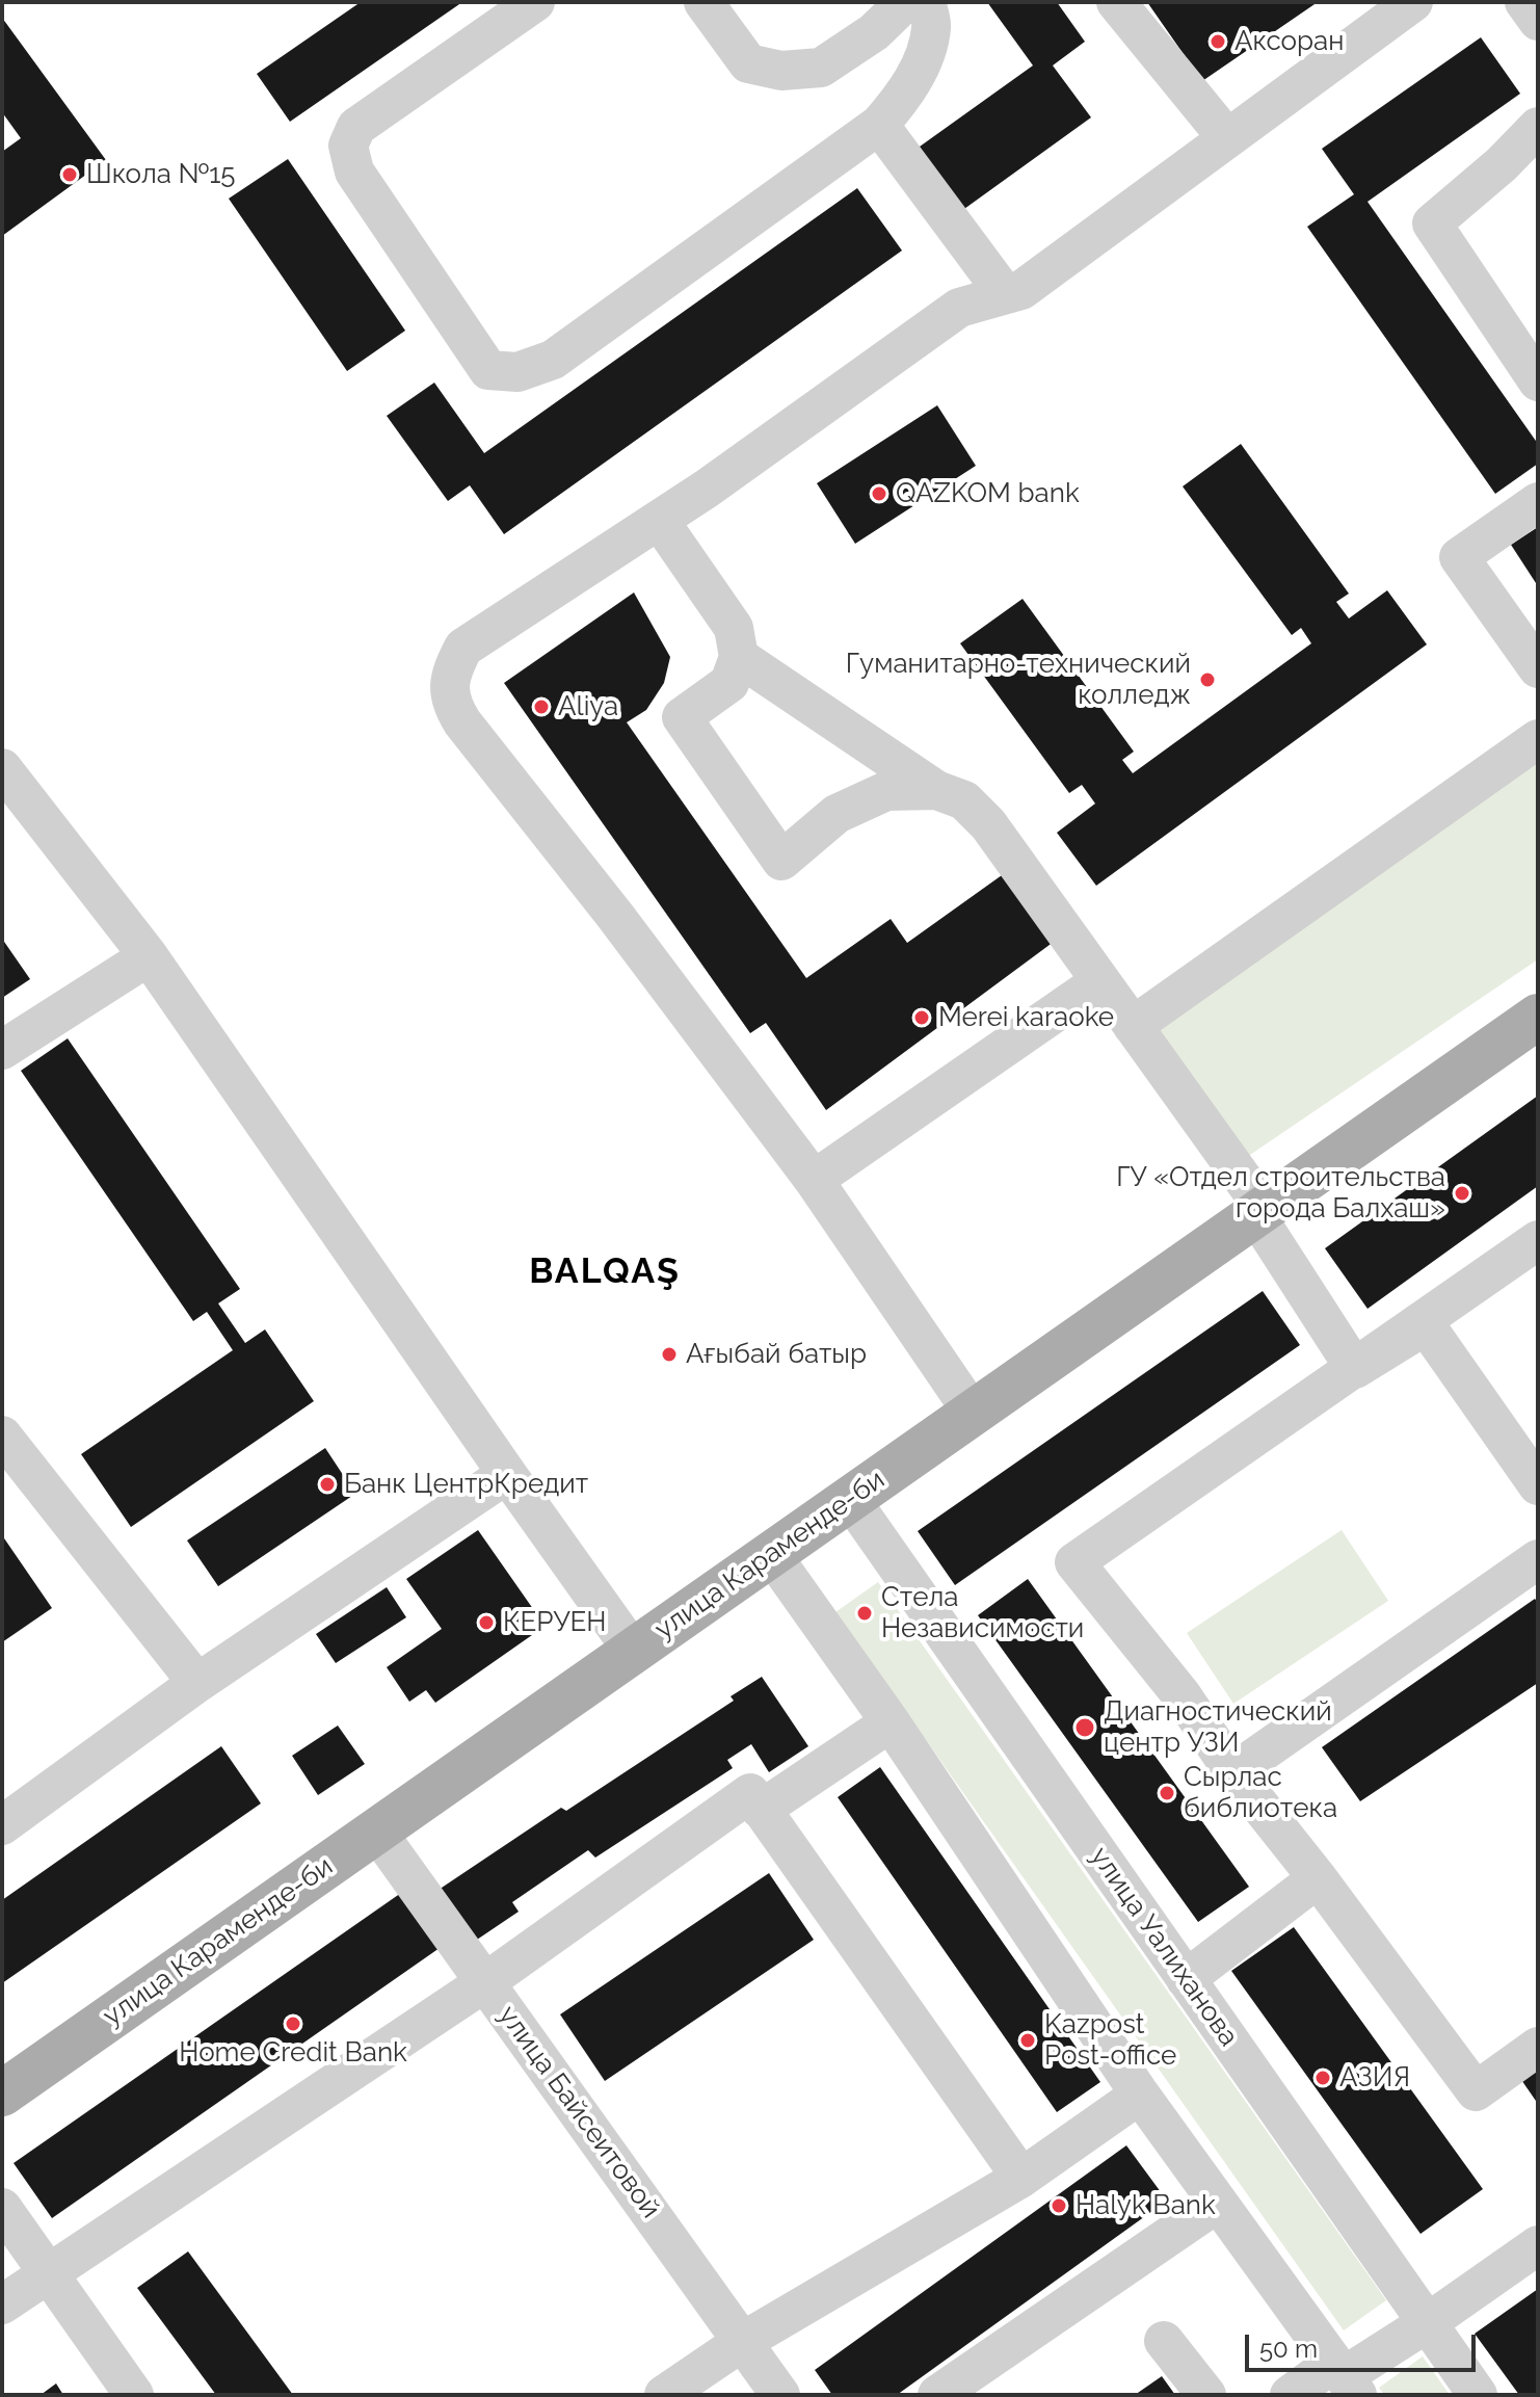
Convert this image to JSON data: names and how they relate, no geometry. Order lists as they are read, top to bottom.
{
  "streets": {
    "main road": ["улица Караменде-би"],
    "street": ["улица Уалиханова", "улица Байсеитовой"]
  },
  "crossings": [
    ["улица Караменде-би", "улица Уалиханова"],
    ["улица Караменде-би", "улица Байсеитовой"]
  ],
  "districts": ["BALQAŞ"],
  "places": [
    "Аксоран",
    "Школа №15",
    "QAZKOM bank",
    "Гуманитарно-технический колледж",
    "Aliya",
    "Merei karaoke",
    "ГУ «Отдел строительства города Балхаш»",
    "Ағыбай батыр",
    "Банк ЦентрКредит",
    "Стела Независимости",
    "КЕРУЕН",
    "Диагностический центр УЗИ",
    "Сырлас библиотека",
    "Home Credit Bank",
    "Kazpost Post-office",
    "АЗИЯ",
    "Halyk Bank"
  ],
  "scale_bar": "50 m"
}
